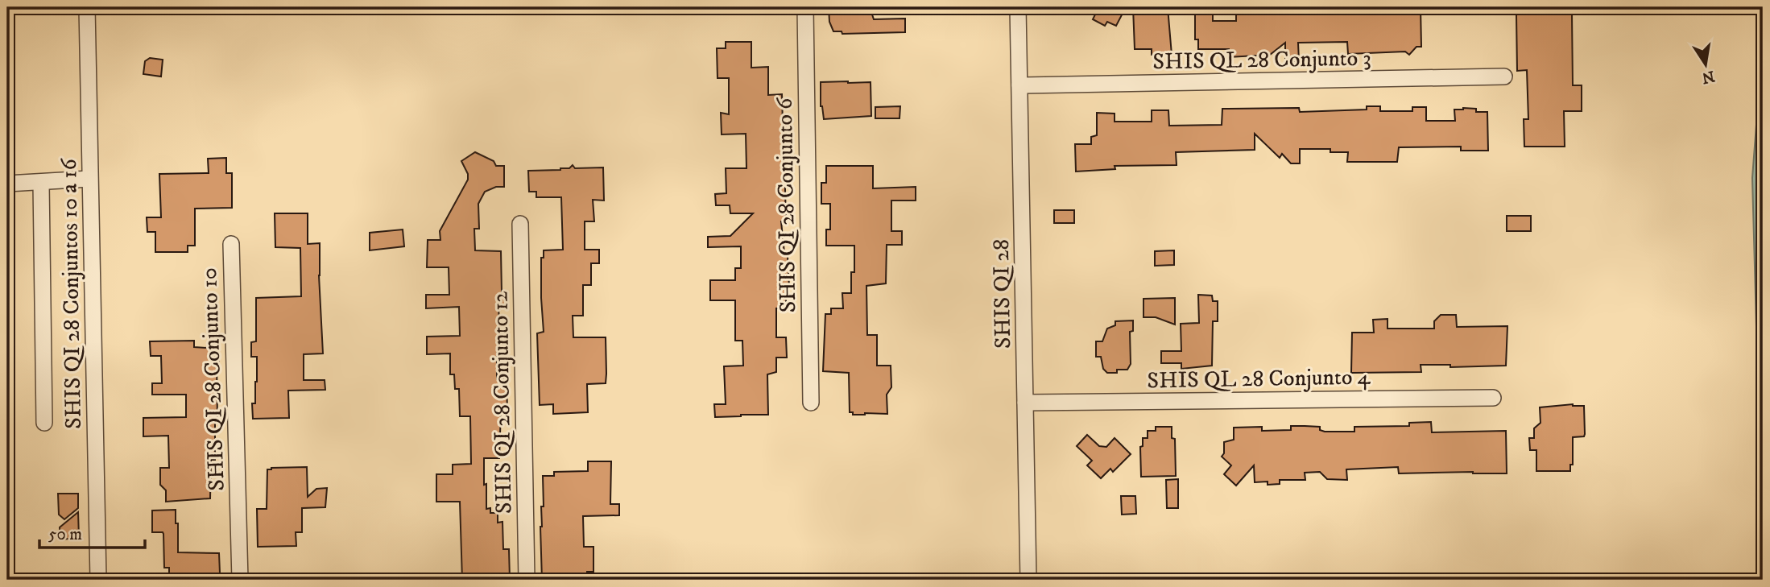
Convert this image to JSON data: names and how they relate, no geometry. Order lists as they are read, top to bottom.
{
  "streets": {
    "street": [
      "SHIS QL 28 Conjunto 3",
      "SHIS QI 28 Conjunto 6",
      "SHIS QI 28 Conjuntos 10 a 16",
      "SHIS QI 28",
      "SHIS QL 28 Conjunto 4",
      "SHIS QI 28 Conjunto 10",
      "SHIS QI 28 Conjunto 12"
    ]
  },
  "crossings": [
    ["SHIS QL 28 Conjunto 3", "SHIS QI 28"],
    ["SHIS QI 28", "SHIS QL 28 Conjunto 4"]
  ],
  "scale_bar": "50 m",
  "north": "bottom"
}
